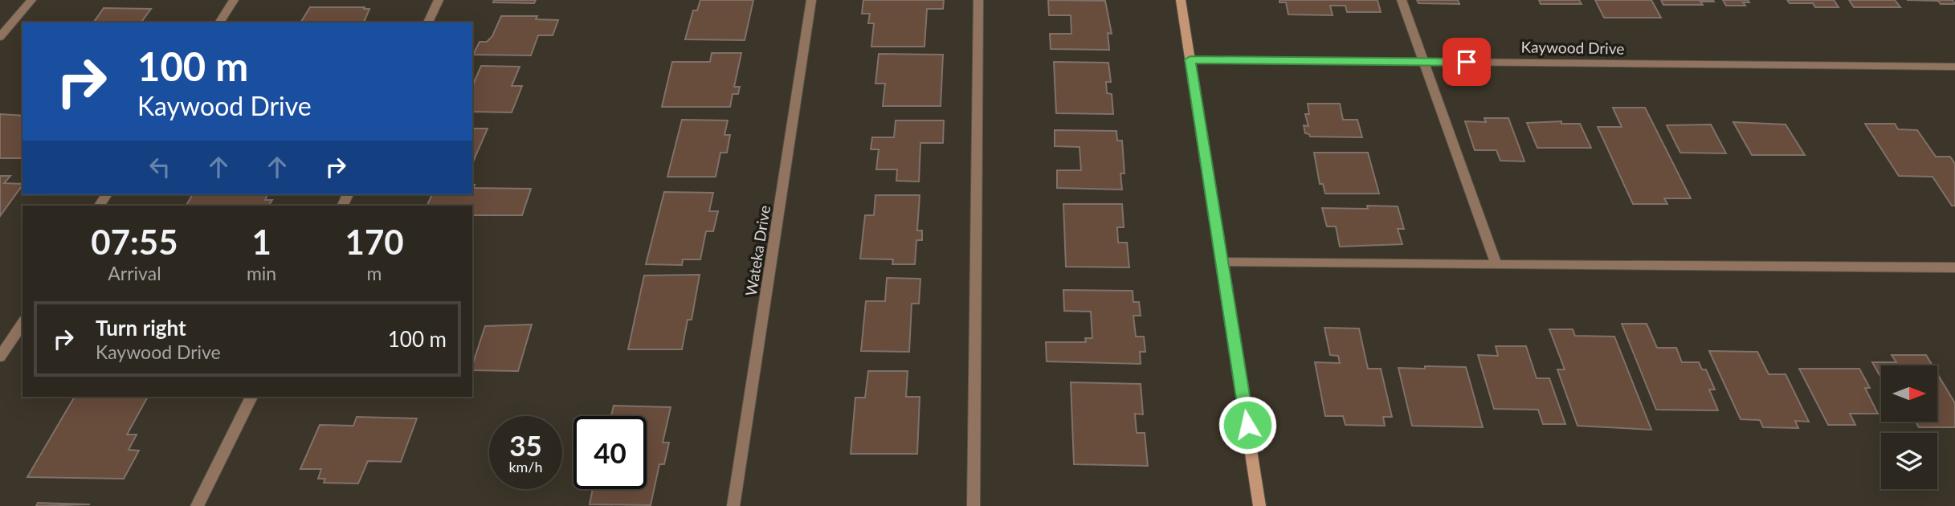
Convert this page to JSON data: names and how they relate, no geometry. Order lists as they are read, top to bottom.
{
  "streets": {
    "street": ["Kaywood Drive", "Wateka Drive"]
  },
  "north": "right",
  "page": {
    "turn": ["100 m", "Kaywood Drive"],
    "eta": [
      "07:55",
      "Arrival",
      "1",
      "min",
      "170",
      "m"
    ],
    "list": [
      {
        "name": "Turn right",
        "note": "Kaywood Drive",
        "value": "100 m"
      }
    ],
    "speed": "35 km/h",
    "limit": "40"
  }
}
